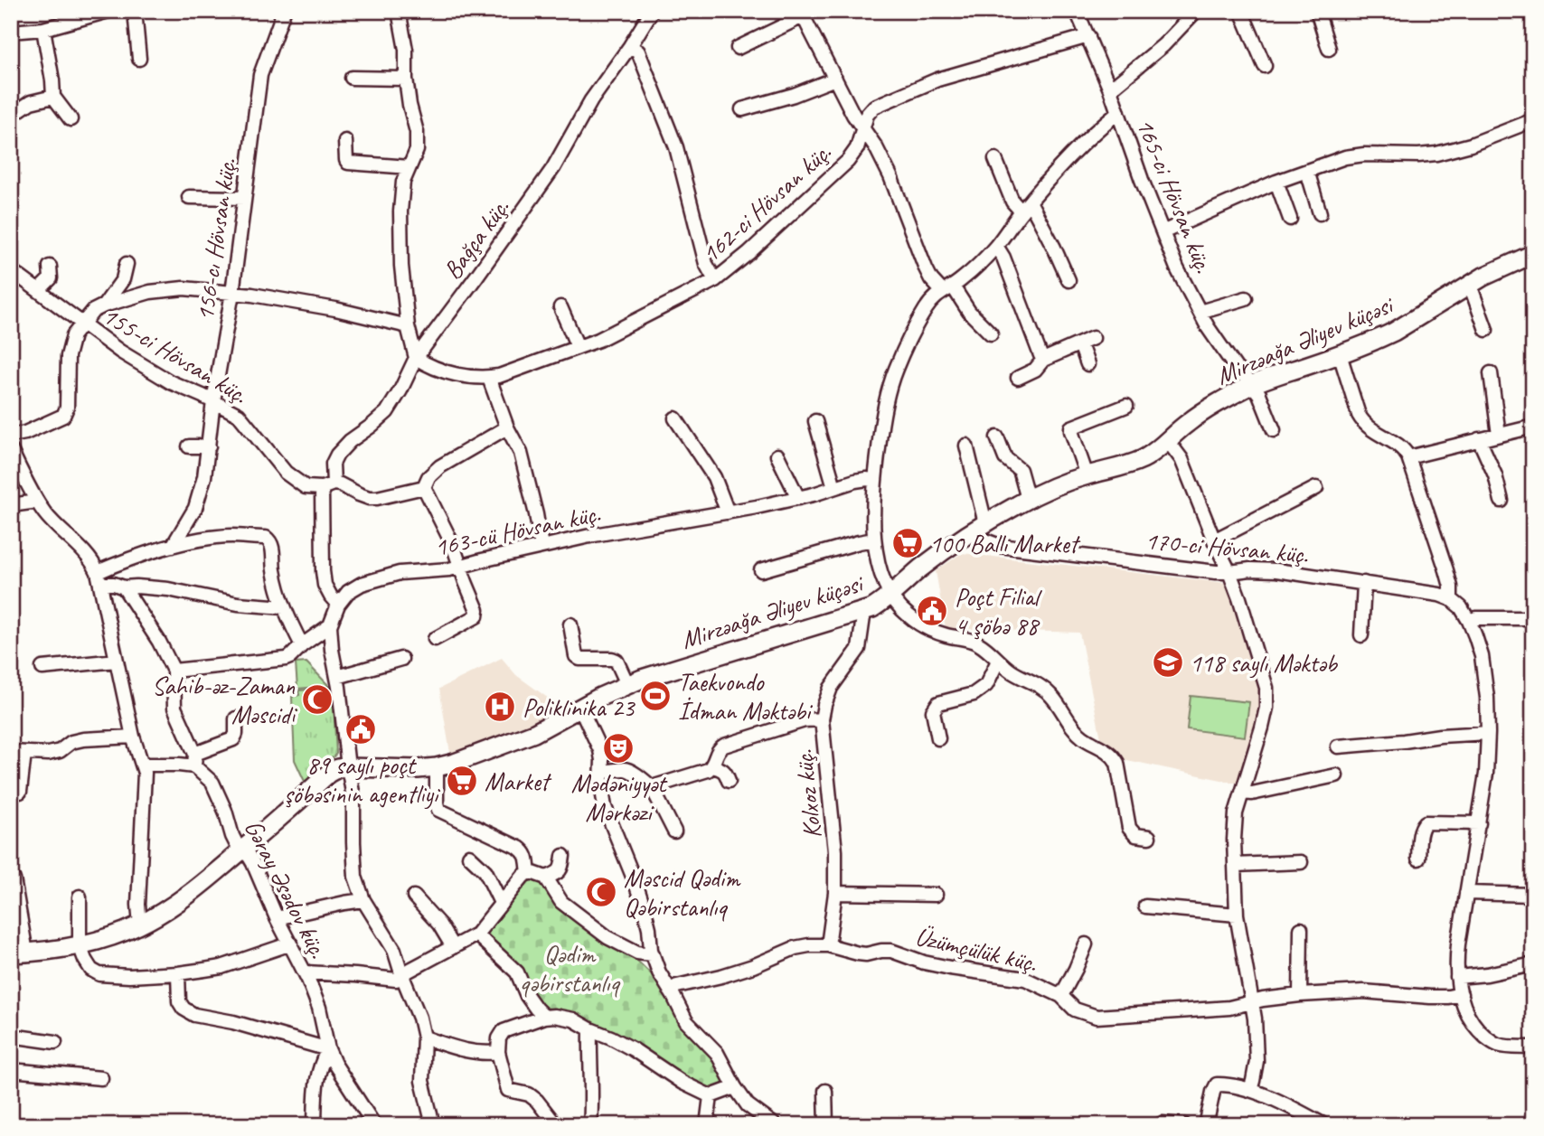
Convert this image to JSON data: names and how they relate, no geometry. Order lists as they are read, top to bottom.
{
  "streets": {
    "street": [
      "165-ci Hövsan küç.",
      "162-ci Hövsan küç.",
      "Bağça küç.",
      "156-cı Hövsan küç.",
      "Mirzəağa Əliyev küçəsi",
      "155-ci Hövsan küç.",
      "163-cü Hövsan küç.",
      "170-ci Hövsan küç.",
      "Kolxoz küç.",
      "Gəray Əsədov küç.",
      "Üzümçülük küç."
    ]
  },
  "crossings": [
    ["165-ci Hövsan küç.", "162-ci Hövsan küç."],
    ["165-ci Hövsan küç.", "Mirzəağa Əliyev küçəsi"],
    ["162-ci Hövsan küç.", "Bağça küç."],
    ["Bağça küç.", "155-ci Hövsan küç."],
    ["Bağça küç.", "163-cü Hövsan küç."],
    ["156-cı Hövsan küç.", "155-ci Hövsan küç."],
    ["Mirzəağa Əliyev küçəsi", "163-cü Hövsan küç."],
    ["Mirzəağa Əliyev küçəsi", "170-ci Hövsan küç."],
    ["Mirzəağa Əliyev küçəsi", "Kolxoz küç."],
    ["Mirzəağa Əliyev küçəsi", "Gəray Əsədov küç."],
    ["Kolxoz küç.", "Üzümçülük küç."]
  ],
  "parks": ["Qədim qəbirstanlıq"],
  "places": {
    "supermarket": ["100 Ballı Market", "Market"],
    "public building": ["Poçt Filial 4 şöbə 88", "89 saylı poçt şöbəsinin agentliyi"],
    "school or university": ["118 saylı Məktəb"],
    "sports": ["Taekvondo İdman Məktəbi"],
    "mosque": ["Sahib-əz-Zaman Məscidi", "Məscid Qədim Qəbirstanlıq"],
    "hospital": ["Poliklinika 23"],
    "theatre": ["Mədəniyyət Mərkəzi"]
  }
}
